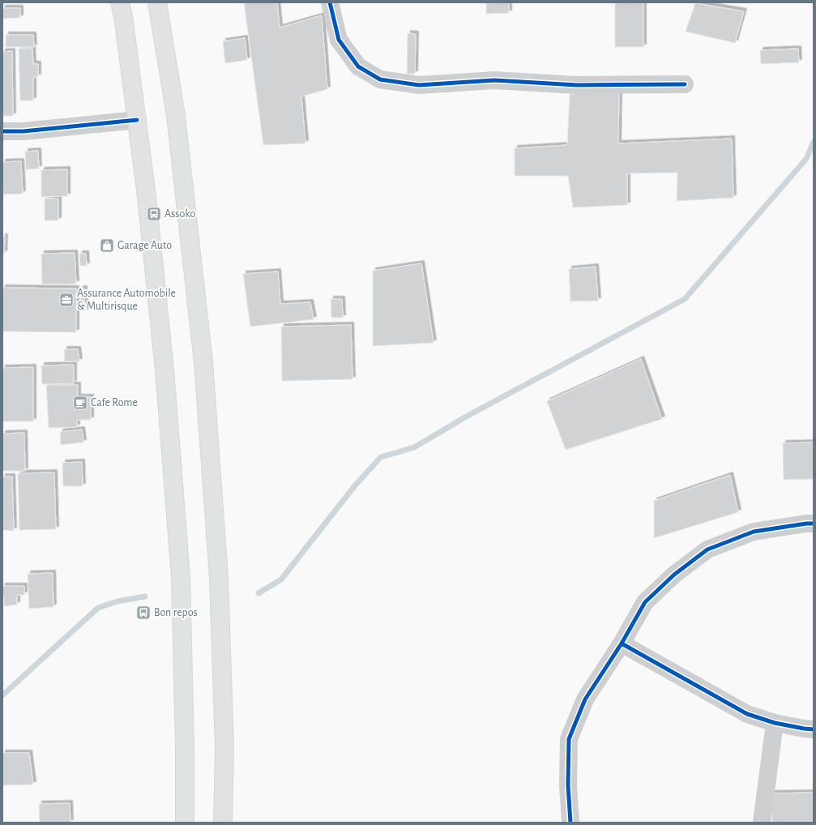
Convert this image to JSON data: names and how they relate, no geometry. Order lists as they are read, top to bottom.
{
  "places": {
    "bus stop": ["Assoko", "Bon repos"],
    "shop": ["Garage Auto"],
    "office": ["Assurance Automobile & Multirisque"],
    "cafe": ["Cafe Rome"]
  }
}
